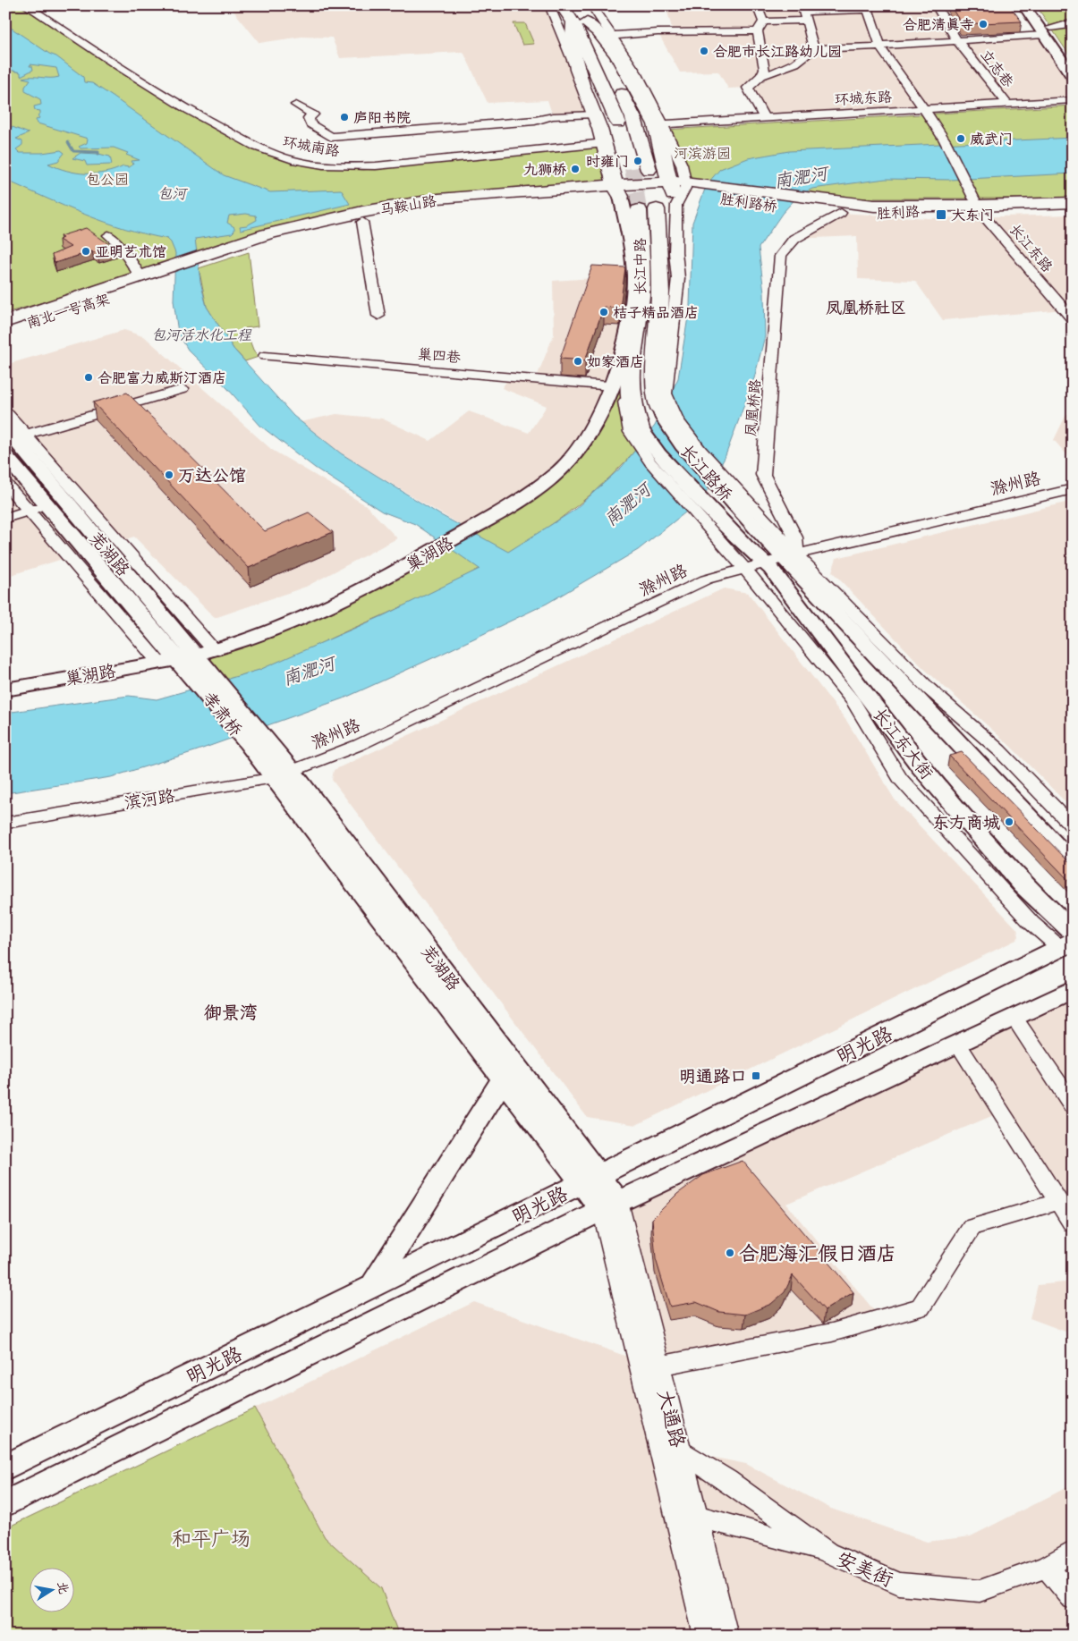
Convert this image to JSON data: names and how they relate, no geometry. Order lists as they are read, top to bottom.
{
  "streets": {
    "highway": [
      "胜利路桥",
      "马鞍山路",
      "胜利路",
      "长江中路",
      "南北一号高架"
    ],
    "main road": [
      "长江路桥",
      "芜湖路",
      "巢湖路",
      "孝肃桥",
      "长江东大街",
      "明光路"
    ],
    "street": [
      "立志巷",
      "环城东路",
      "环城南路",
      "长江东路",
      "巢四巷",
      "凤凰桥路",
      "滁州路",
      "滨河路",
      "大通路",
      "安美街"
    ]
  },
  "crossings": [
    ["立志巷", "环城东路"],
    ["胜利路桥", "马鞍山路"],
    ["胜利路桥", "胜利路"],
    ["马鞍山路", "南北一号高架"],
    ["马鞍山路", "巢湖路"],
    ["胜利路", "凤凰桥路"],
    ["长江中路", "长江路桥"],
    ["巢四巷", "巢湖路"],
    ["凤凰桥路", "滁州路"],
    ["凤凰桥路", "长江东大街"],
    ["长江路桥", "长江东大街"],
    ["滁州路", "芜湖路"],
    ["滁州路", "长江东大街"],
    ["滁州路", "滨河路"],
    ["芜湖路", "巢湖路"],
    ["芜湖路", "孝肃桥"],
    ["芜湖路", "滨河路"],
    ["芜湖路", "明光路"],
    ["芜湖路", "大通路"],
    ["长江东大街", "明光路"],
    ["明光路", "大通路"],
    ["大通路", "安美街"]
  ],
  "districts": ["凤凰桥社区", "御景湾"],
  "water": ["南淝河", "包河", "包河活水化工程"],
  "parks": ["河滨游园", "包公园", "和平广场"],
  "places": {
    "other": [
      "合肥清真寺",
      "合肥市长江路幼儿园",
      "庐阳书院",
      "威武门",
      "时雍门",
      "九狮桥",
      "亚明艺术馆",
      "桔子精品酒店",
      "如家酒店",
      "合肥富力威斯汀酒店",
      "万达公馆",
      "东方商城",
      "合肥海汇假日酒店"
    ],
    "transit": ["大东门", "明通路口"]
  },
  "north": "right"
}
